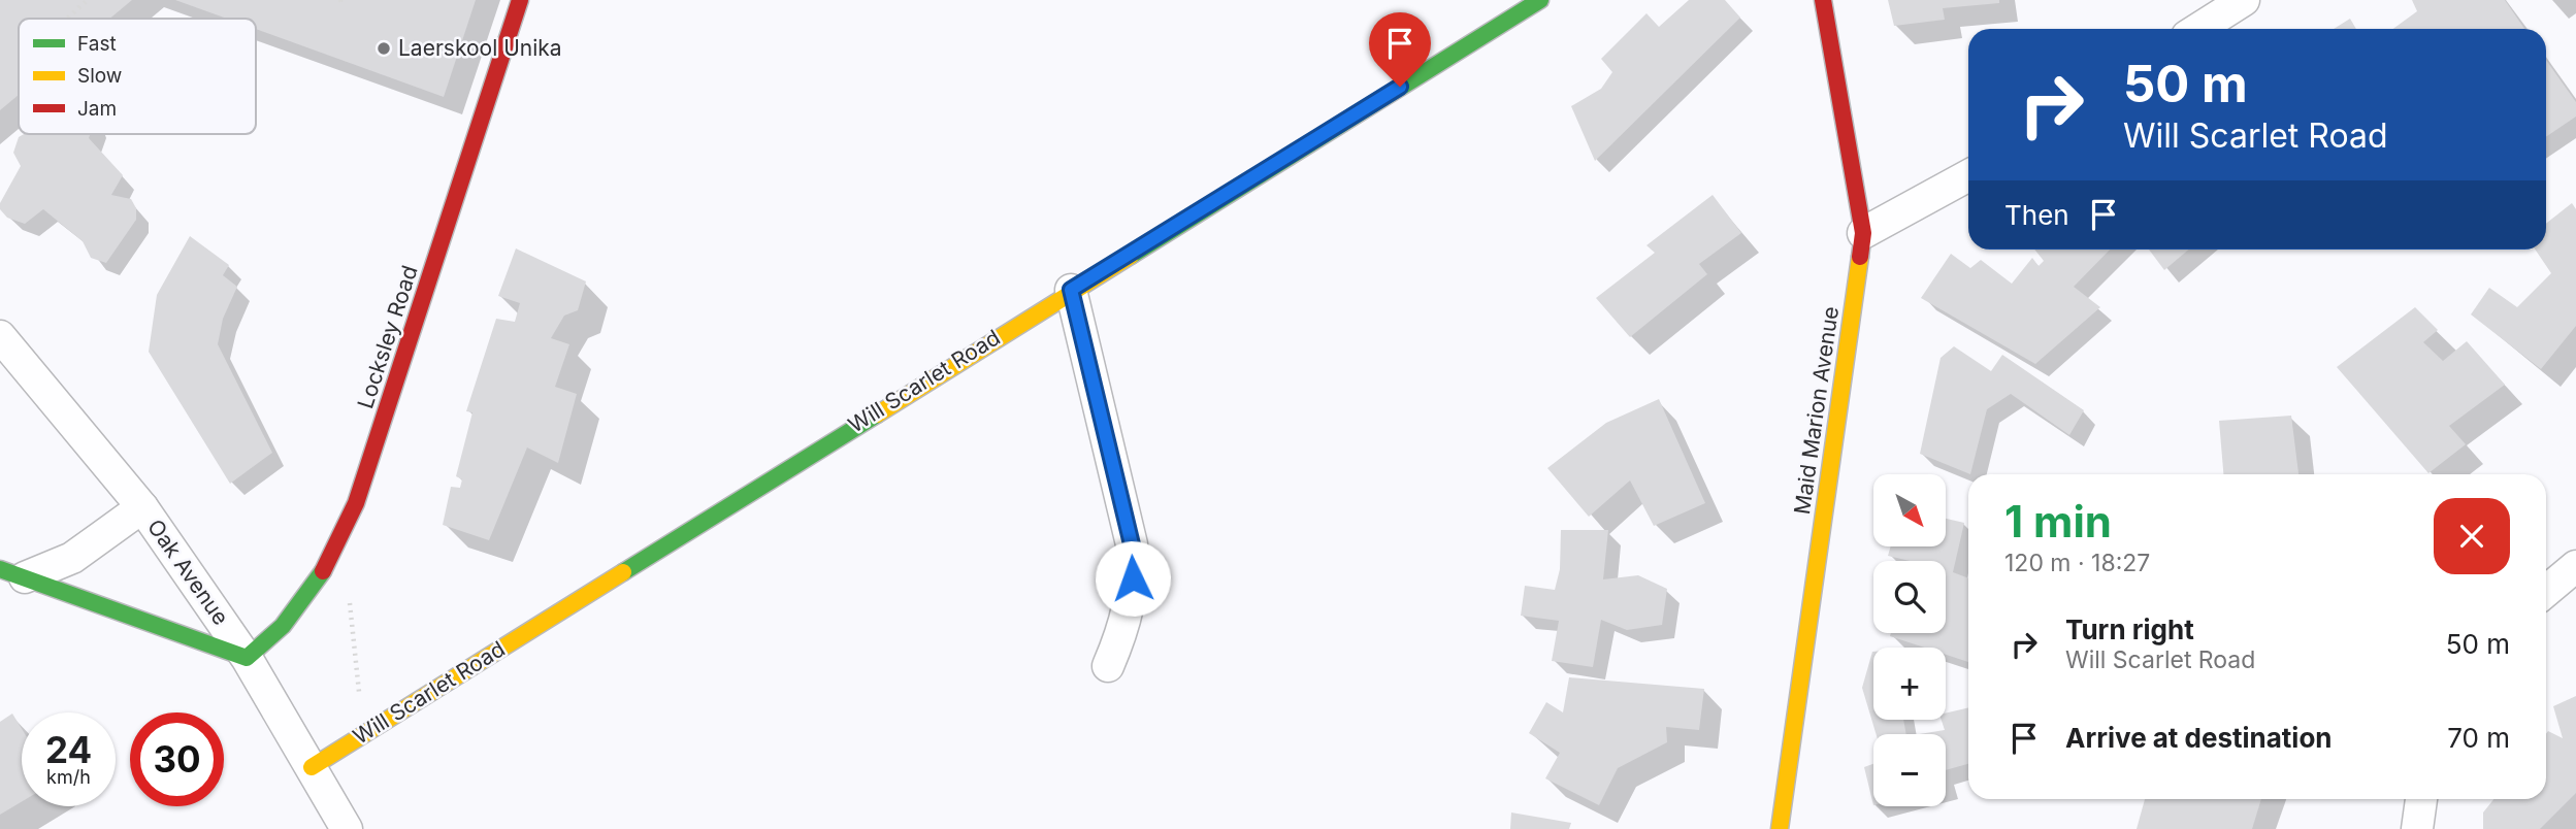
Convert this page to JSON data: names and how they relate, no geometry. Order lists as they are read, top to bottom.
{
  "streets": {
    "street": [
      "Locksley Road",
      "Will Scarlet Road",
      "Maid Marion Avenue",
      "Oak Avenue"
    ]
  },
  "crossings": [
    ["Locksley Road", "Oak Avenue"],
    ["Will Scarlet Road", "Oak Avenue"]
  ],
  "places": ["Laerskool Unika"],
  "legend": ["Fast", "Slow", "Jam"],
  "north": "bottom right",
  "page": {
    "turn": ["50 m", "Will Scarlet Road"],
    "then": "Then",
    "map_buttons": ["+", "−"],
    "heading": ["1 min", "120 m · 18:27"],
    "list": [
      {
        "name": "Turn right",
        "note": "Will Scarlet Road",
        "value": "50 m"
      },
      {
        "name": "Arrive at destination",
        "value": "70 m"
      }
    ],
    "speed": "24 km/h",
    "limit": "30"
  }
}
